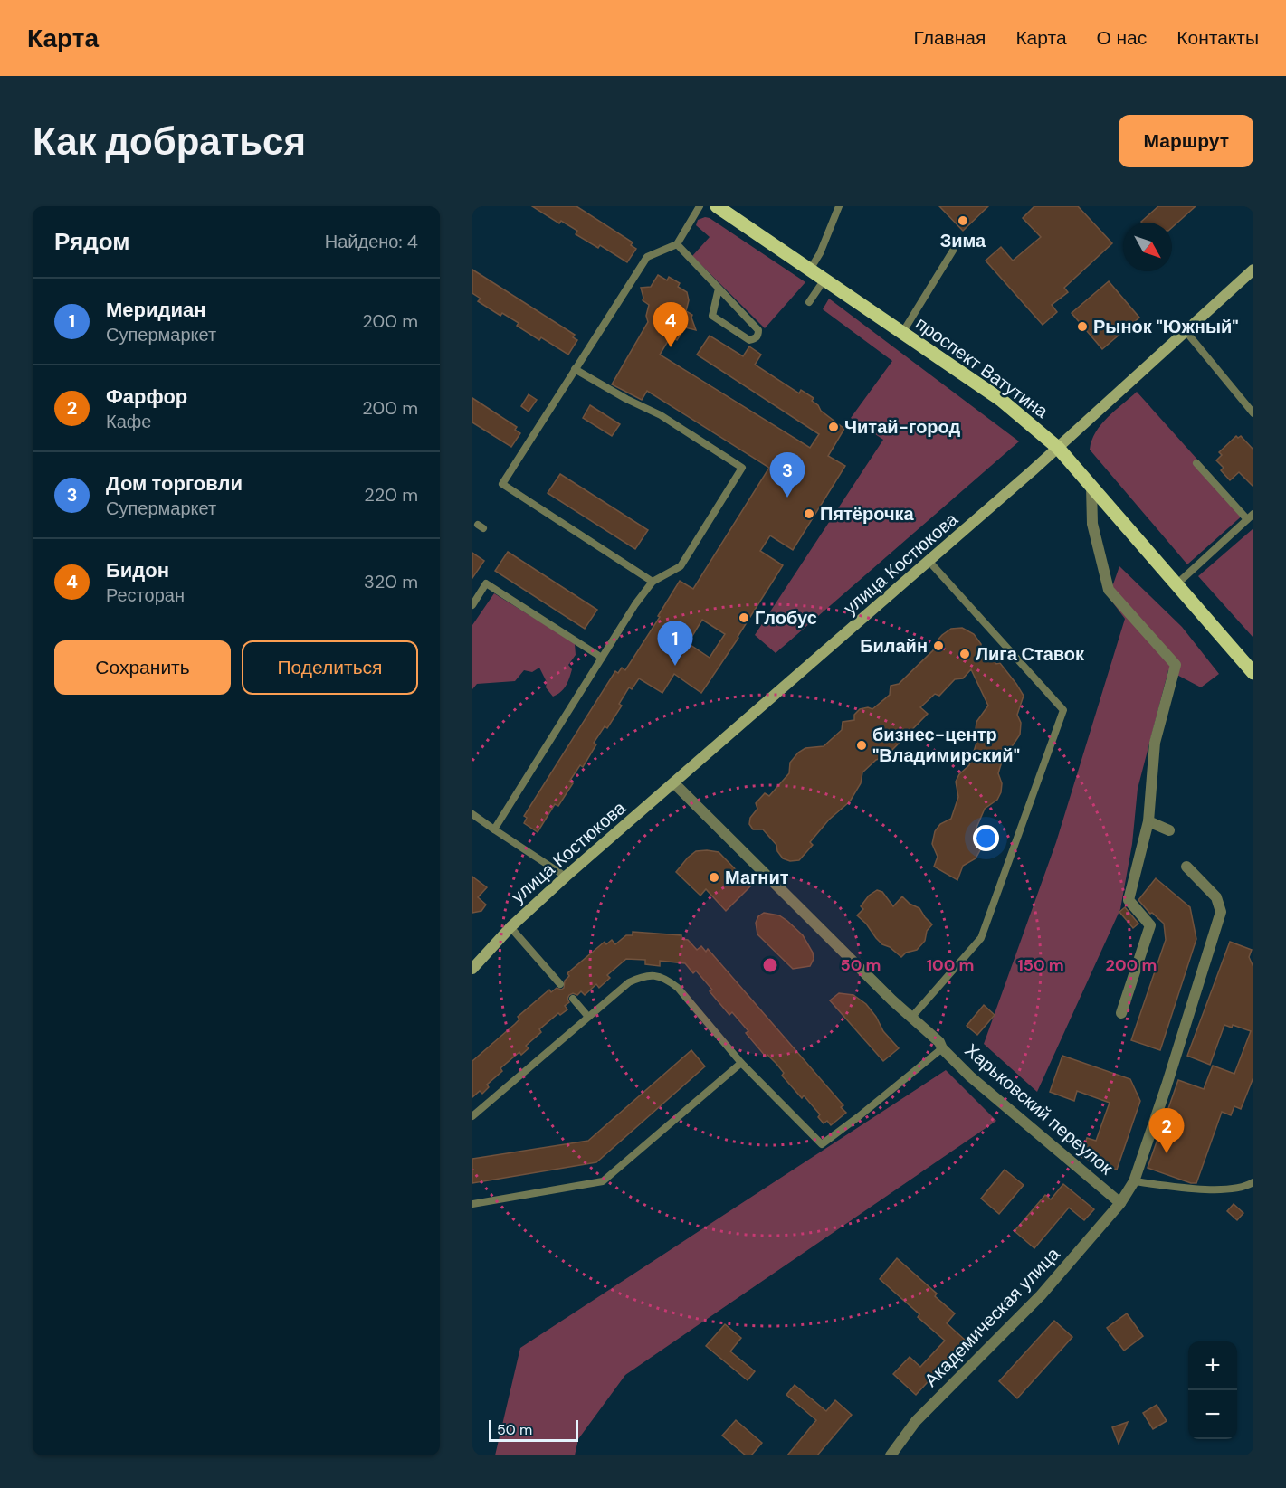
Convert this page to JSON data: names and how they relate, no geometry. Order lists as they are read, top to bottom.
{
  "streets": {
    "main road": ["проспект Ватутина", "улица Костюкова"],
    "street": ["Харьковский переулок", "Академическая улица"]
  },
  "crossings": [
    ["проспект Ватутина", "улица Костюкова"],
    ["улица Костюкова", "Харьковский переулок"],
    ["Харьковский переулок", "Академическая улица"]
  ],
  "places": [
    "Зима",
    "Рынок \"Южный\"",
    "Читай-город",
    "Пятёрочка",
    "Глобус",
    "Билайн",
    "Лига Ставок",
    "бизнес-центр \"Владимирский\"",
    "Магнит"
  ],
  "scale_bar": "50 m",
  "north": "bottom right",
  "page": {
    "header": "Карта",
    "nav": [
      "Главная",
      "Карта",
      "О нас",
      "Контакты"
    ],
    "buttons": [
      "Маршрут",
      ["Сохранить", "Поделиться"]
    ],
    "title": "Как добраться",
    "heading": ["Рядом", "Найдено: 4"],
    "list": [
      {
        "mark": "1",
        "name": "Меридиан",
        "note": "Супермаркет",
        "value": "200 m"
      },
      {
        "mark": "2",
        "name": "Фарфор",
        "note": "Кафе",
        "value": "200 m"
      },
      {
        "mark": "3",
        "name": "Дом торговли",
        "note": "Супермаркет",
        "value": "220 m"
      },
      {
        "mark": "4",
        "name": "Бидон",
        "note": "Ресторан",
        "value": "320 m"
      }
    ],
    "pins": [
      "4",
      "3",
      "1",
      "2"
    ],
    "map_buttons": ["+", "−"],
    "scale": "50 m"
  },
  "rings": [
    "50 m",
    "100 m",
    "150 m",
    "200 m"
  ]
}
